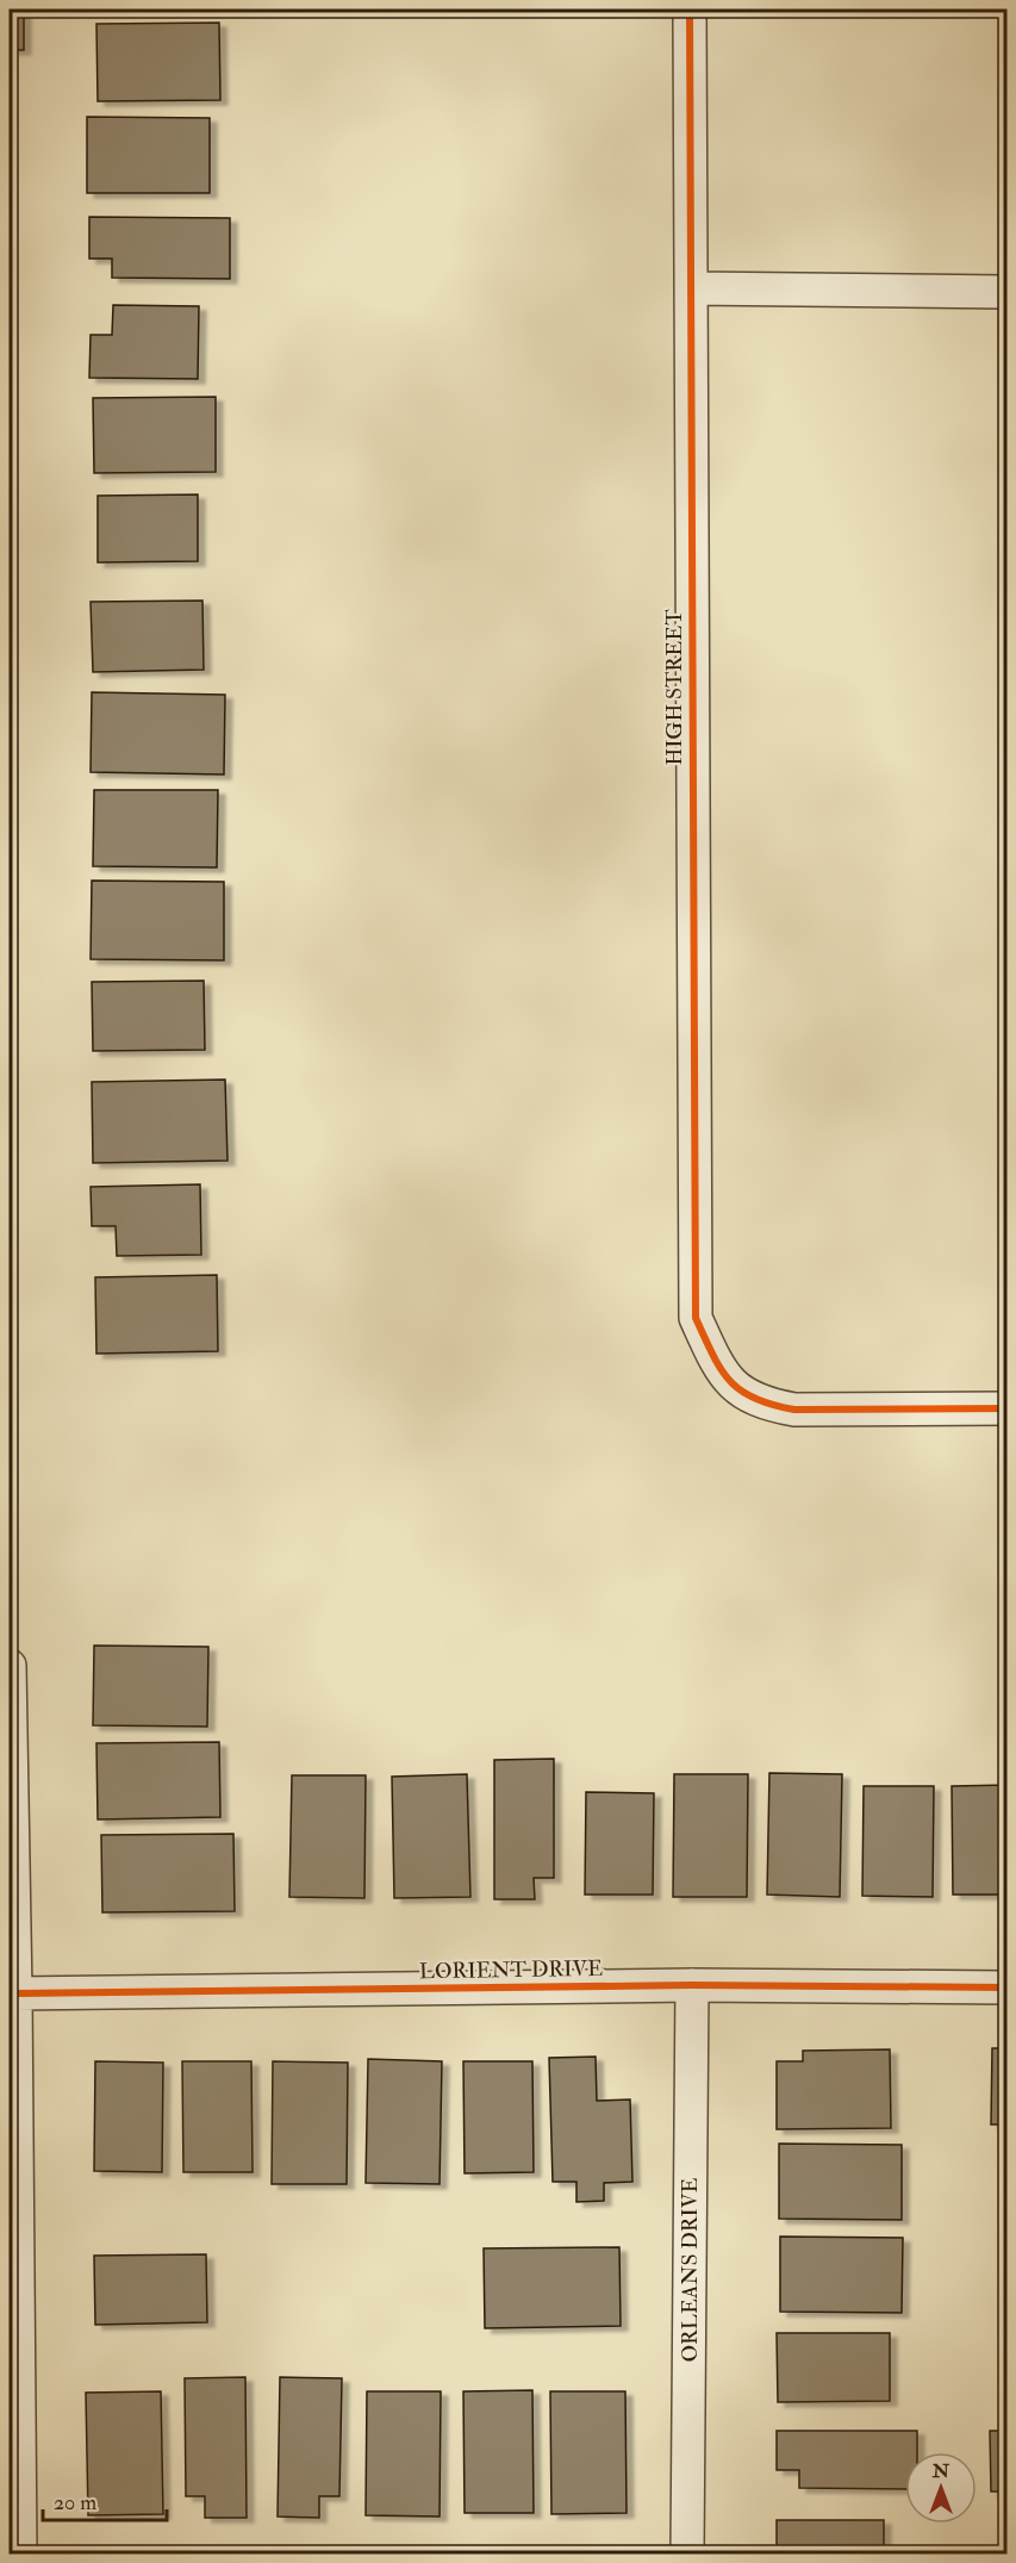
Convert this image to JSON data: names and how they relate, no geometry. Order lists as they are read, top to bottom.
{
  "streets": {
    "street": ["HIGH STREET", "LORIENT DRIVE", "ORLEANS DRIVE"]
  },
  "crossings": [
    ["LORIENT DRIVE", "ORLEANS DRIVE"]
  ],
  "scale_bar": "20 m",
  "north": "top"
}
